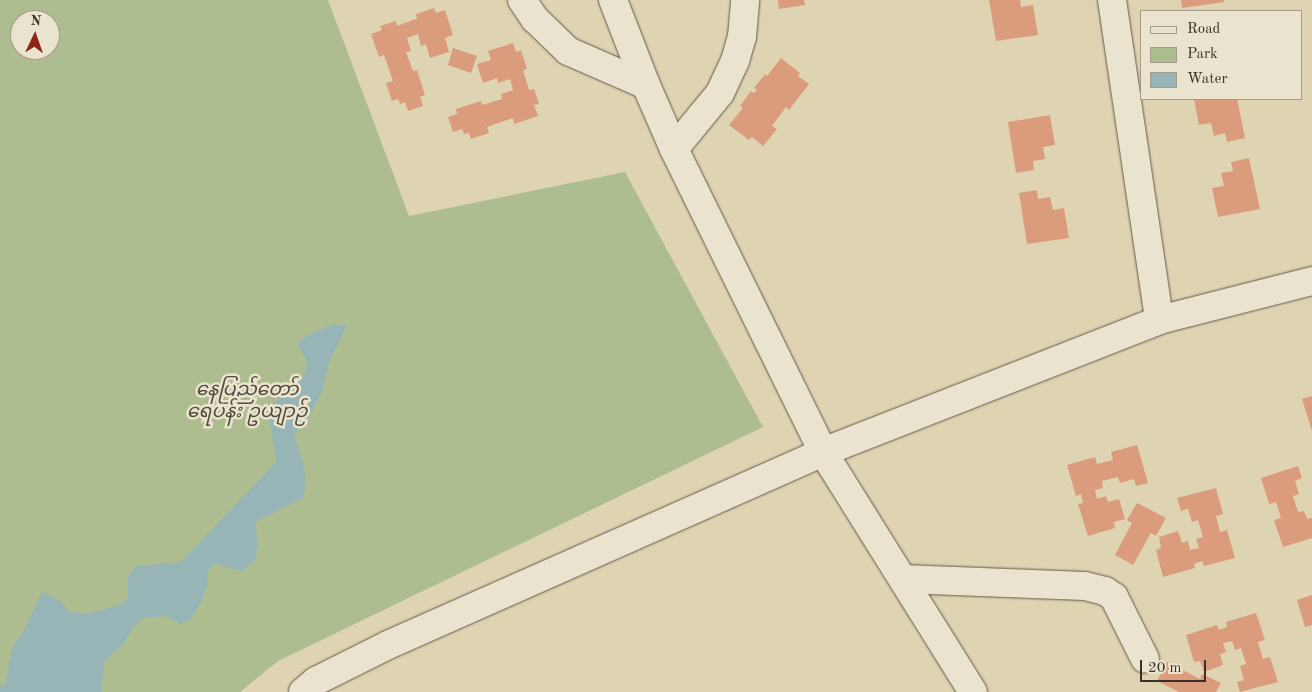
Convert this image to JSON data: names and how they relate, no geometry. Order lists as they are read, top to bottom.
{
  "parks": ["နေပြည်တော် ရေပန်း ဥယျာဉ်"],
  "legend": ["Road", "Park", "Water"],
  "scale_bar": "20 m",
  "north": "top"
}
